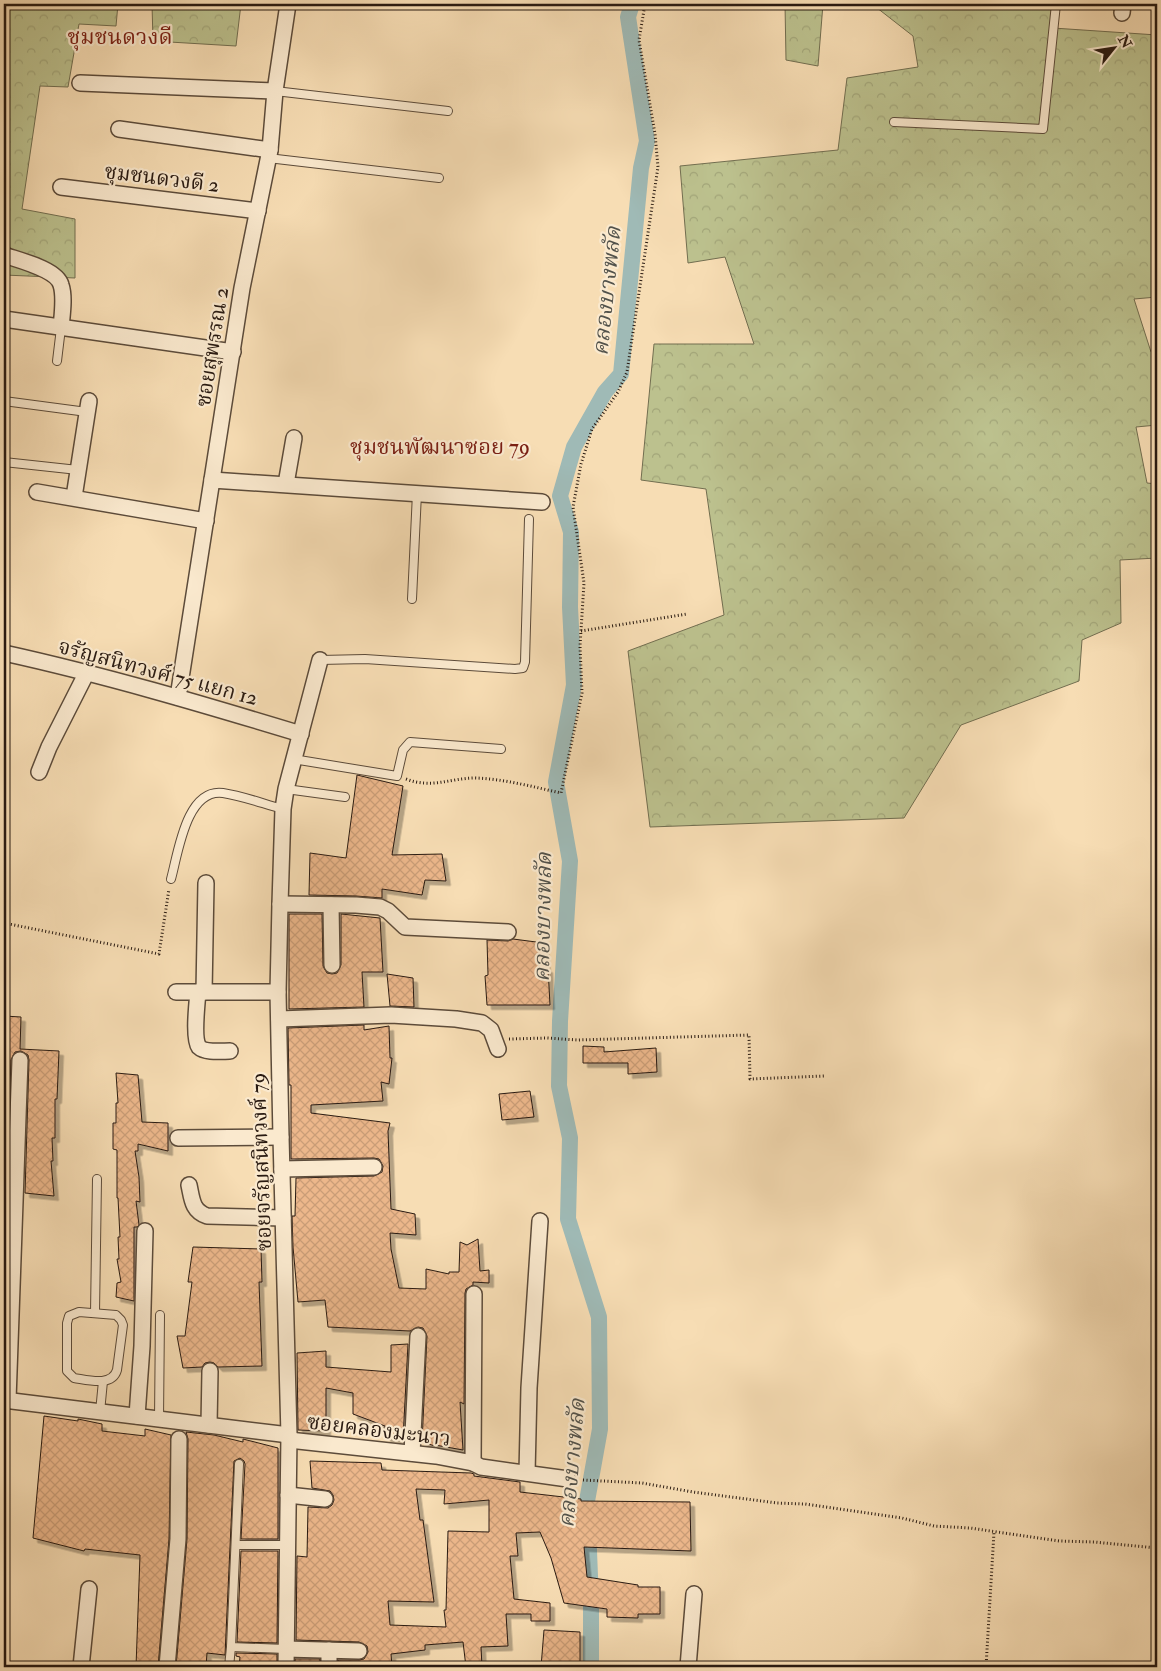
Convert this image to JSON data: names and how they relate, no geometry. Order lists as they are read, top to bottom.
{
  "streets": {
    "street": [
      "ชุมชนดวงดี 2",
      "ซอยสุพรรณ 2",
      "จรัญสนิทวงศ์ 75 แยก 12",
      "ซอยจรัญสนิทวงศ์ 79",
      "ซอยคลองมะนาว"
    ]
  },
  "crossings": [
    ["ชุมชนดวงดี 2", "ซอยสุพรรณ 2"],
    ["ซอยสุพรรณ 2", "จรัญสนิทวงศ์ 75 แยก 12"],
    ["จรัญสนิทวงศ์ 75 แยก 12", "ซอยจรัญสนิทวงศ์ 79"],
    ["ซอยจรัญสนิทวงศ์ 79", "ซอยคลองมะนาว"]
  ],
  "districts": ["ชุมชนดวงดี", "ชุมชนพัฒนาซอย 79"],
  "water": ["คลองบางพลัด"],
  "north": "top right"
}
